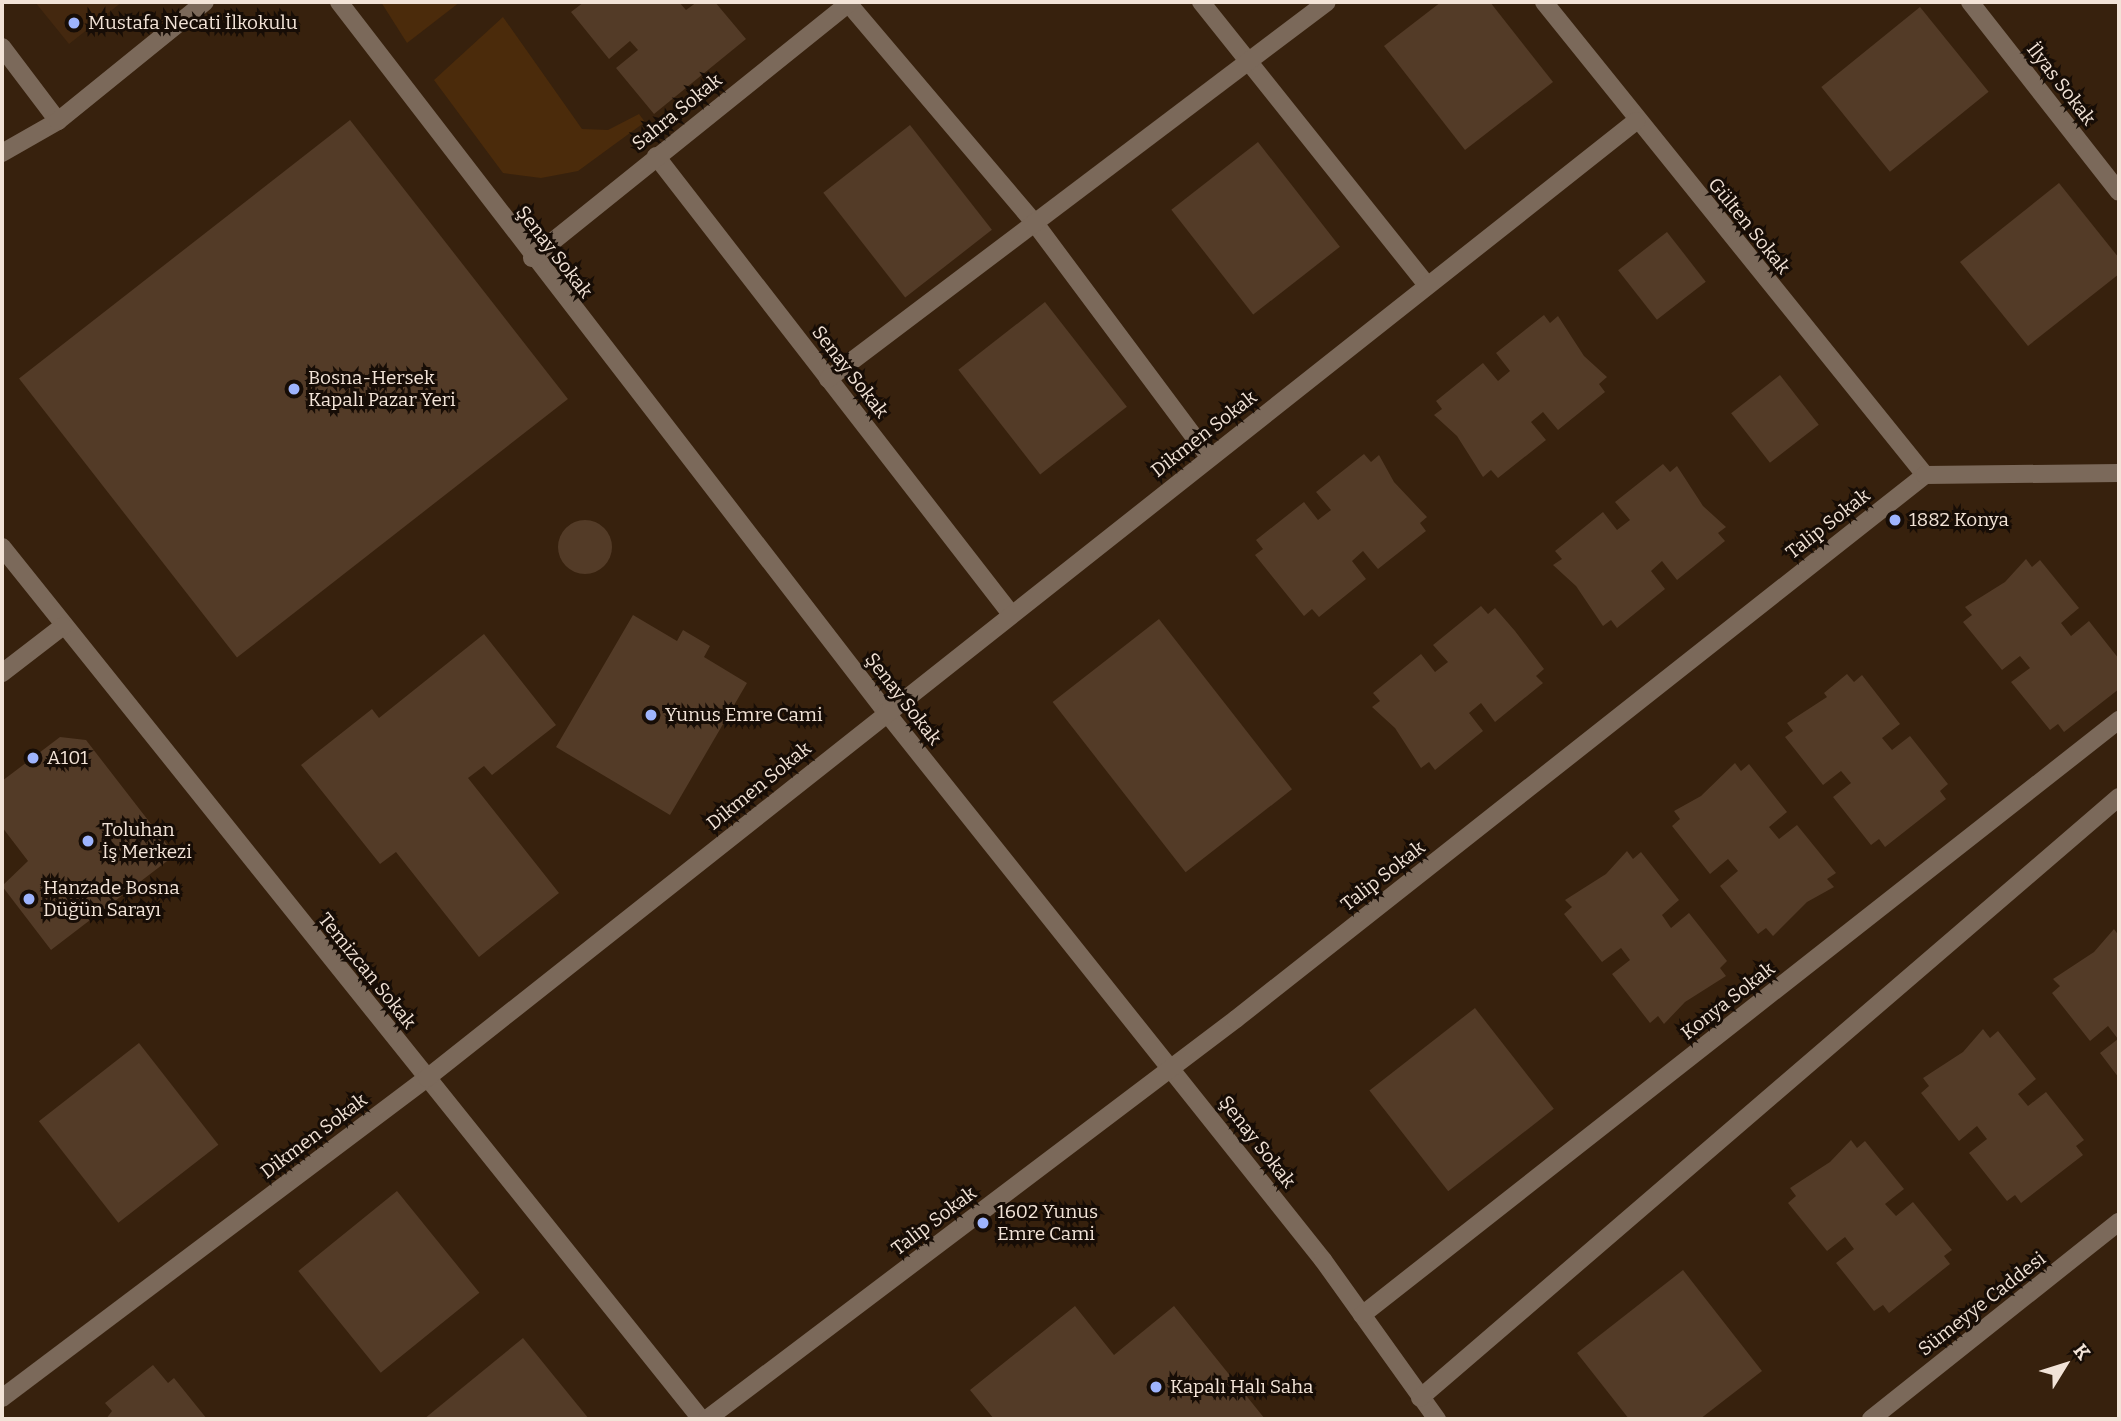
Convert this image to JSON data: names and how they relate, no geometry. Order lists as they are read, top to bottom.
{
  "streets": {
    "street": [
      "İlyas Sokak",
      "Sahra Sokak",
      "Gülten Sokak",
      "Şenay Sokak",
      "Senay Sokak",
      "Dikmen Sokak",
      "Talip Sokak",
      "Temizcan Sokak",
      "Konya Sokak",
      "Sümeyye Caddesi"
    ]
  },
  "crossings": [
    ["Sahra Sokak", "Şenay Sokak"],
    ["Sahra Sokak", "Senay Sokak"],
    ["Gülten Sokak", "Dikmen Sokak"],
    ["Gülten Sokak", "Talip Sokak"],
    ["Şenay Sokak", "Dikmen Sokak"],
    ["Şenay Sokak", "Talip Sokak"],
    ["Şenay Sokak", "Konya Sokak"],
    ["Senay Sokak", "Dikmen Sokak"],
    ["Dikmen Sokak", "Temizcan Sokak"]
  ],
  "places": [
    "Mustafa Necati İlkokulu",
    "Bosna-Hersek Kapalı Pazar Yeri",
    "1882 Konya",
    "Yunus Emre Cami",
    "A101",
    "Toluhan İş Merkezi",
    "Hanzade Bosna Düğün Sarayı",
    "1602 Yunus Emre Cami",
    "Kapalı Halı Saha"
  ],
  "north": "top right"
}
